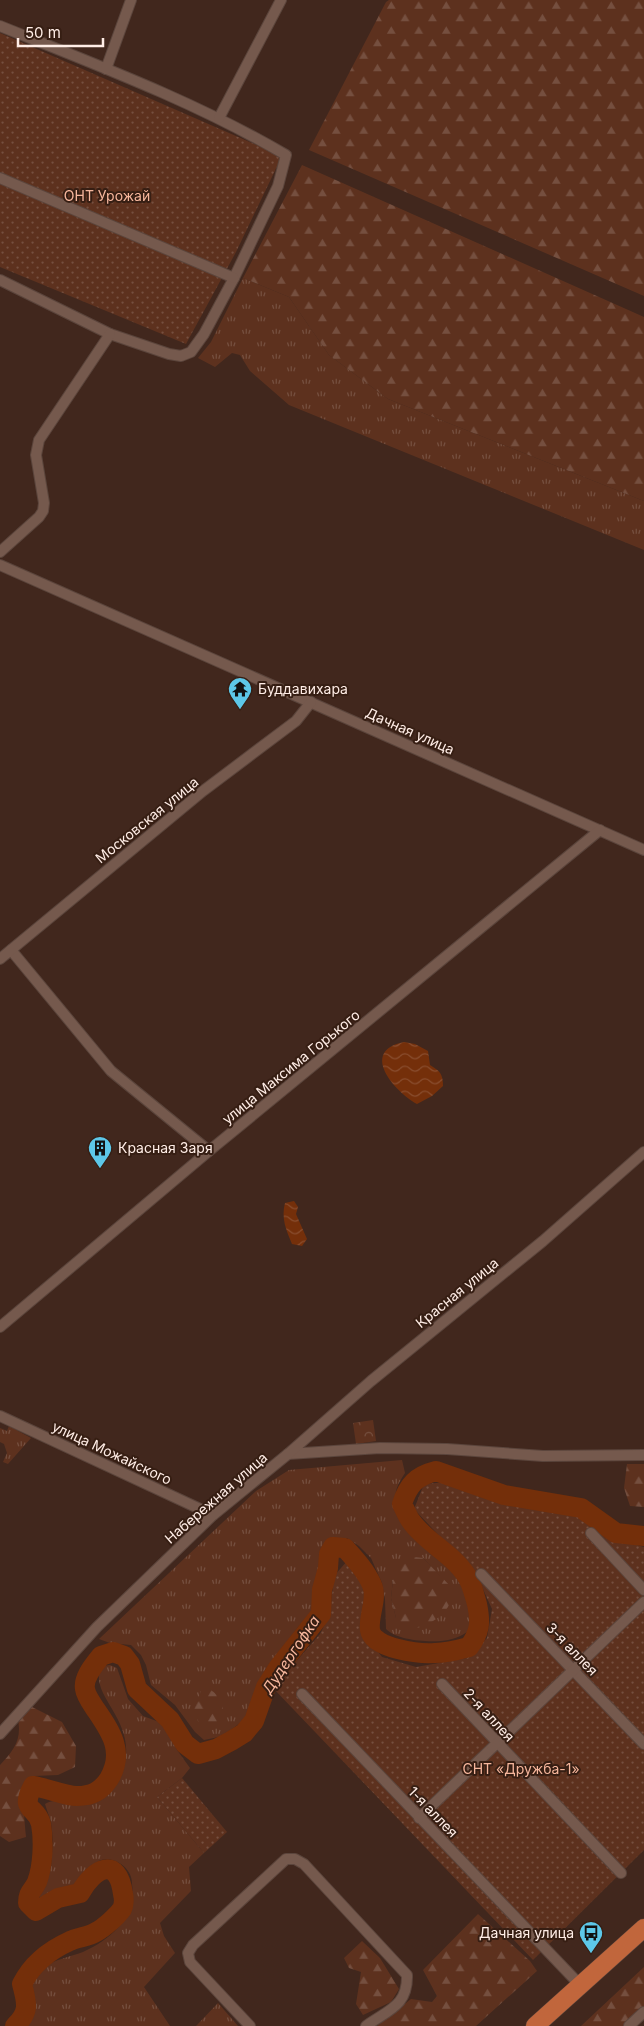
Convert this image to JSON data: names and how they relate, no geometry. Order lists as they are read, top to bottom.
{
  "streets": {
    "street": [
      "Дачная улица",
      "Московская улица",
      "улица Максима Горького",
      "Красная улица",
      "улица Можайского",
      "Набережная улица",
      "3-я аллея",
      "2-я аллея",
      "1-я аллея"
    ]
  },
  "crossings": [
    ["Дачная улица", "Московская улица"],
    ["Дачная улица", "улица Максима Горького"],
    ["Красная улица", "Набережная улица"],
    ["улица Можайского", "Набережная улица"]
  ],
  "water": ["Дудергофка"],
  "parks": ["ОНТ Урожай", "СНТ «Дружба-1»"],
  "places": {
    "temple": ["Буддавихара"],
    "building": ["Красная Заря"],
    "bus stop": ["Дачная улица"]
  },
  "scale_bar": "50 m"
}
